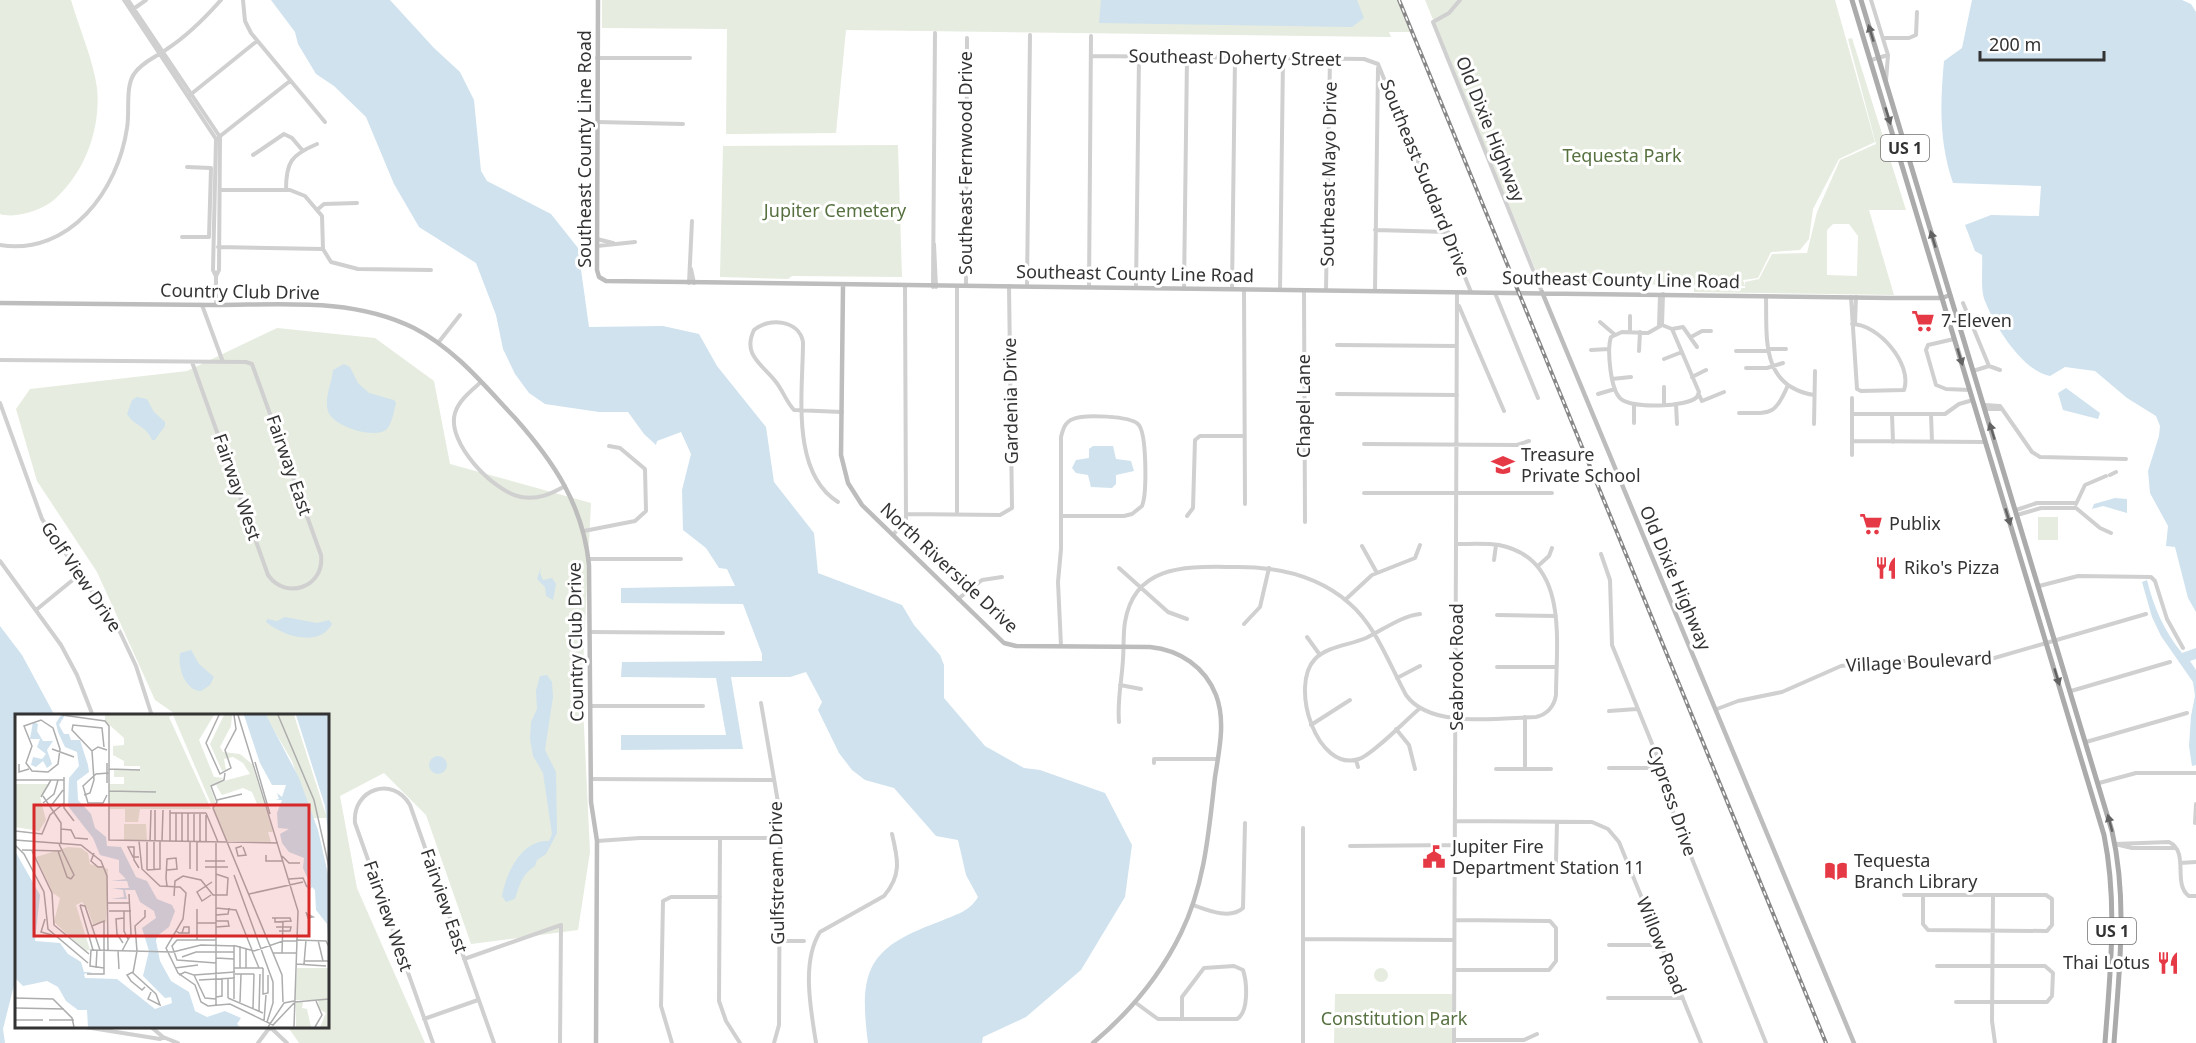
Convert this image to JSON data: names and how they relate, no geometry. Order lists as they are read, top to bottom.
{
  "streets": {
    "main road": ["US 1"],
    "street": [
      "Southeast Doherty Street",
      "Old Dixie Highway",
      "Southeast County Line Road",
      "Southeast Fernwood Drive",
      "Southeast Mayo Drive",
      "Southeast Suddard Drive",
      "Country Club Drive",
      "Gardenia Drive",
      "Chapel Lane",
      "Fairway East",
      "Fairway West",
      "North Riverside Drive",
      "Golf View Drive",
      "Village Boulevard",
      "Seabrook Road",
      "Cypress Drive",
      "Gulfstream Drive",
      "Fairview East",
      "Fairview West",
      "Willow Road"
    ]
  },
  "crossings": [
    ["Southeast Doherty Street", "Southeast Mayo Drive"],
    ["Southeast Doherty Street", "Southeast Suddard Drive"],
    ["Old Dixie Highway", "Southeast County Line Road"],
    ["Old Dixie Highway", "Village Boulevard"],
    ["US 1", "Southeast County Line Road"],
    ["US 1", "Village Boulevard"],
    ["Southeast County Line Road", "Southeast Fernwood Drive"],
    ["Southeast County Line Road", "Southeast Mayo Drive"],
    ["Southeast County Line Road", "Southeast Suddard Drive"],
    ["Southeast County Line Road", "Gardenia Drive"],
    ["Southeast County Line Road", "Chapel Lane"],
    ["Southeast County Line Road", "North Riverside Drive"],
    ["Southeast County Line Road", "Seabrook Road"],
    ["Fairway East", "Fairway West"],
    ["Seabrook Road", "Willow Road"],
    ["Fairview East", "Fairview West"]
  ],
  "parks": ["Tequesta Park", "Jupiter Cemetery", "Constitution Park"],
  "places": {
    "supermarket": ["7-Eleven", "Publix"],
    "school or university": ["Treasure Private School"],
    "restaurant": ["Riko's Pizza", "Thai Lotus"],
    "public building": ["Jupiter Fire Department Station 11"],
    "library": ["Tequesta Branch Library"]
  },
  "scale_bar": "200 m"
}
